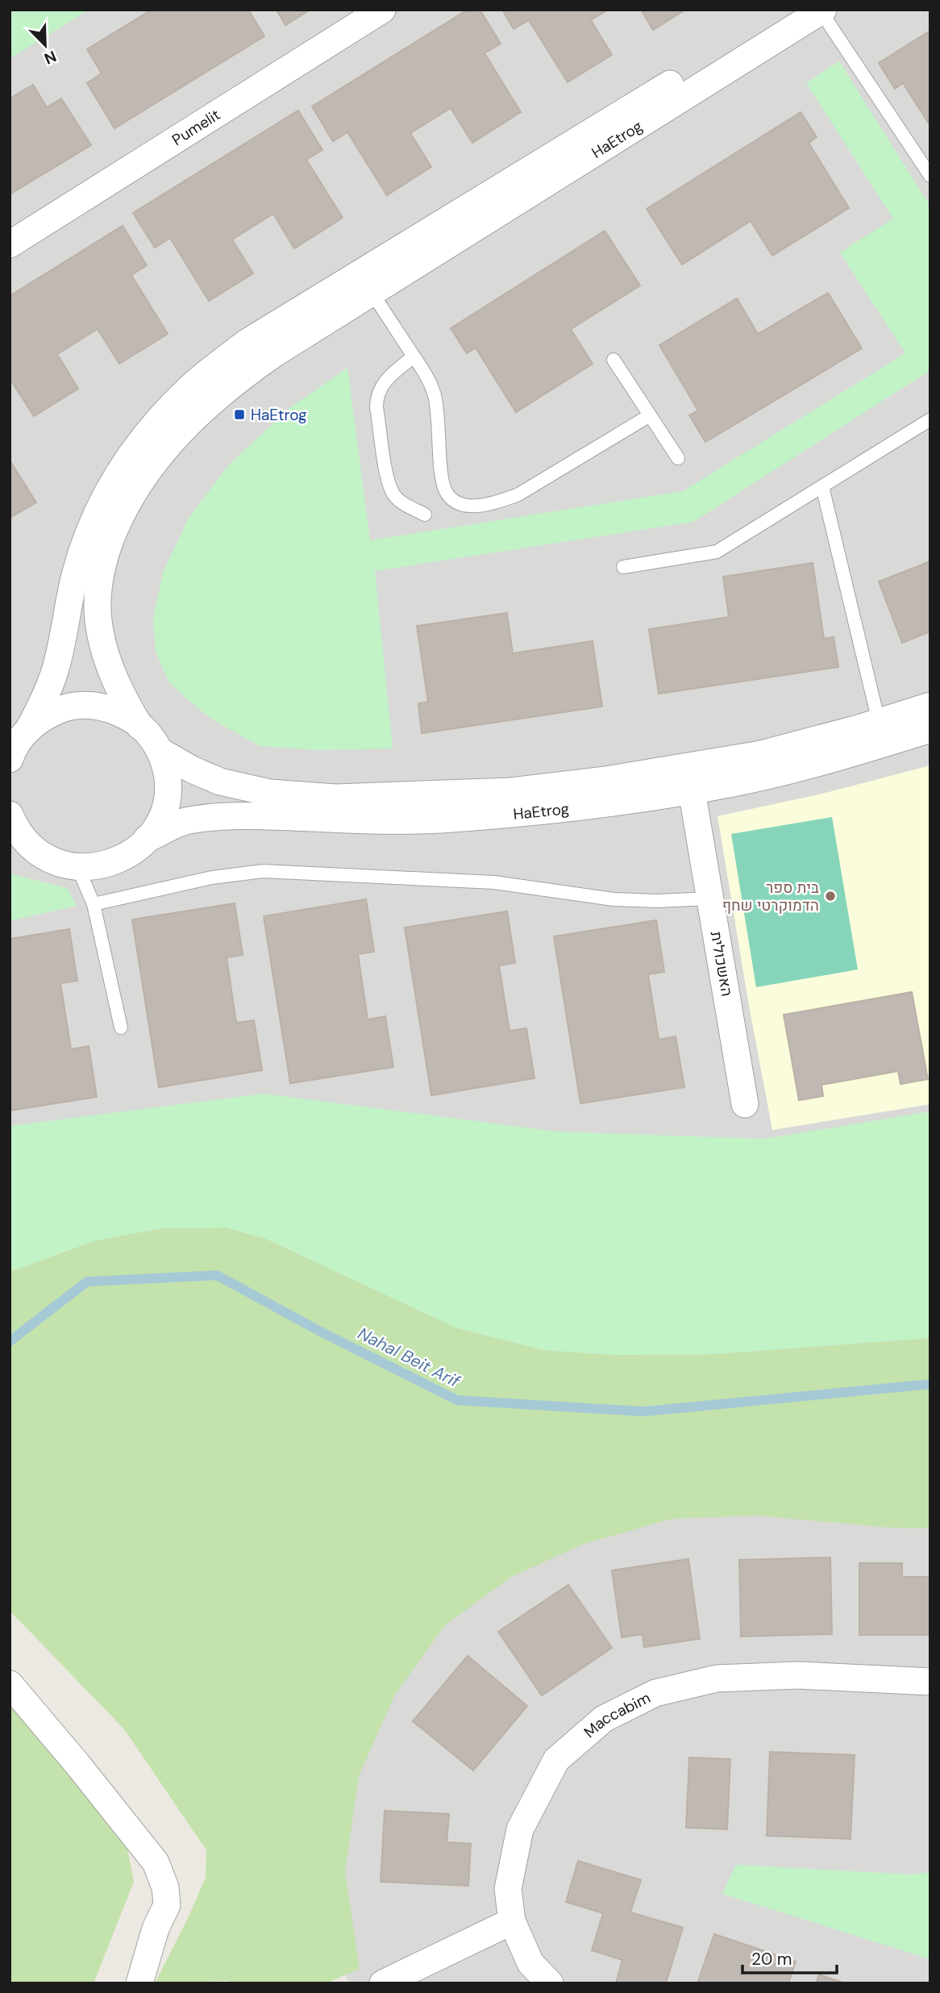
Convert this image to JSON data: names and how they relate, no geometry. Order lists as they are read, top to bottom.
{
  "streets": {
    "street": [
      "Pumelit",
      "HaEtrog",
      "האשכולית",
      "Maccabim"
    ]
  },
  "crossings": [
    ["HaEtrog", "האשכולית"]
  ],
  "water": ["Nahal Beit Arif"],
  "places": {
    "transit": ["HaEtrog"],
    "other": ["בית ספר הדמוקרטי שחף"]
  },
  "scale_bar": "20 m",
  "north": "bottom right"
}
